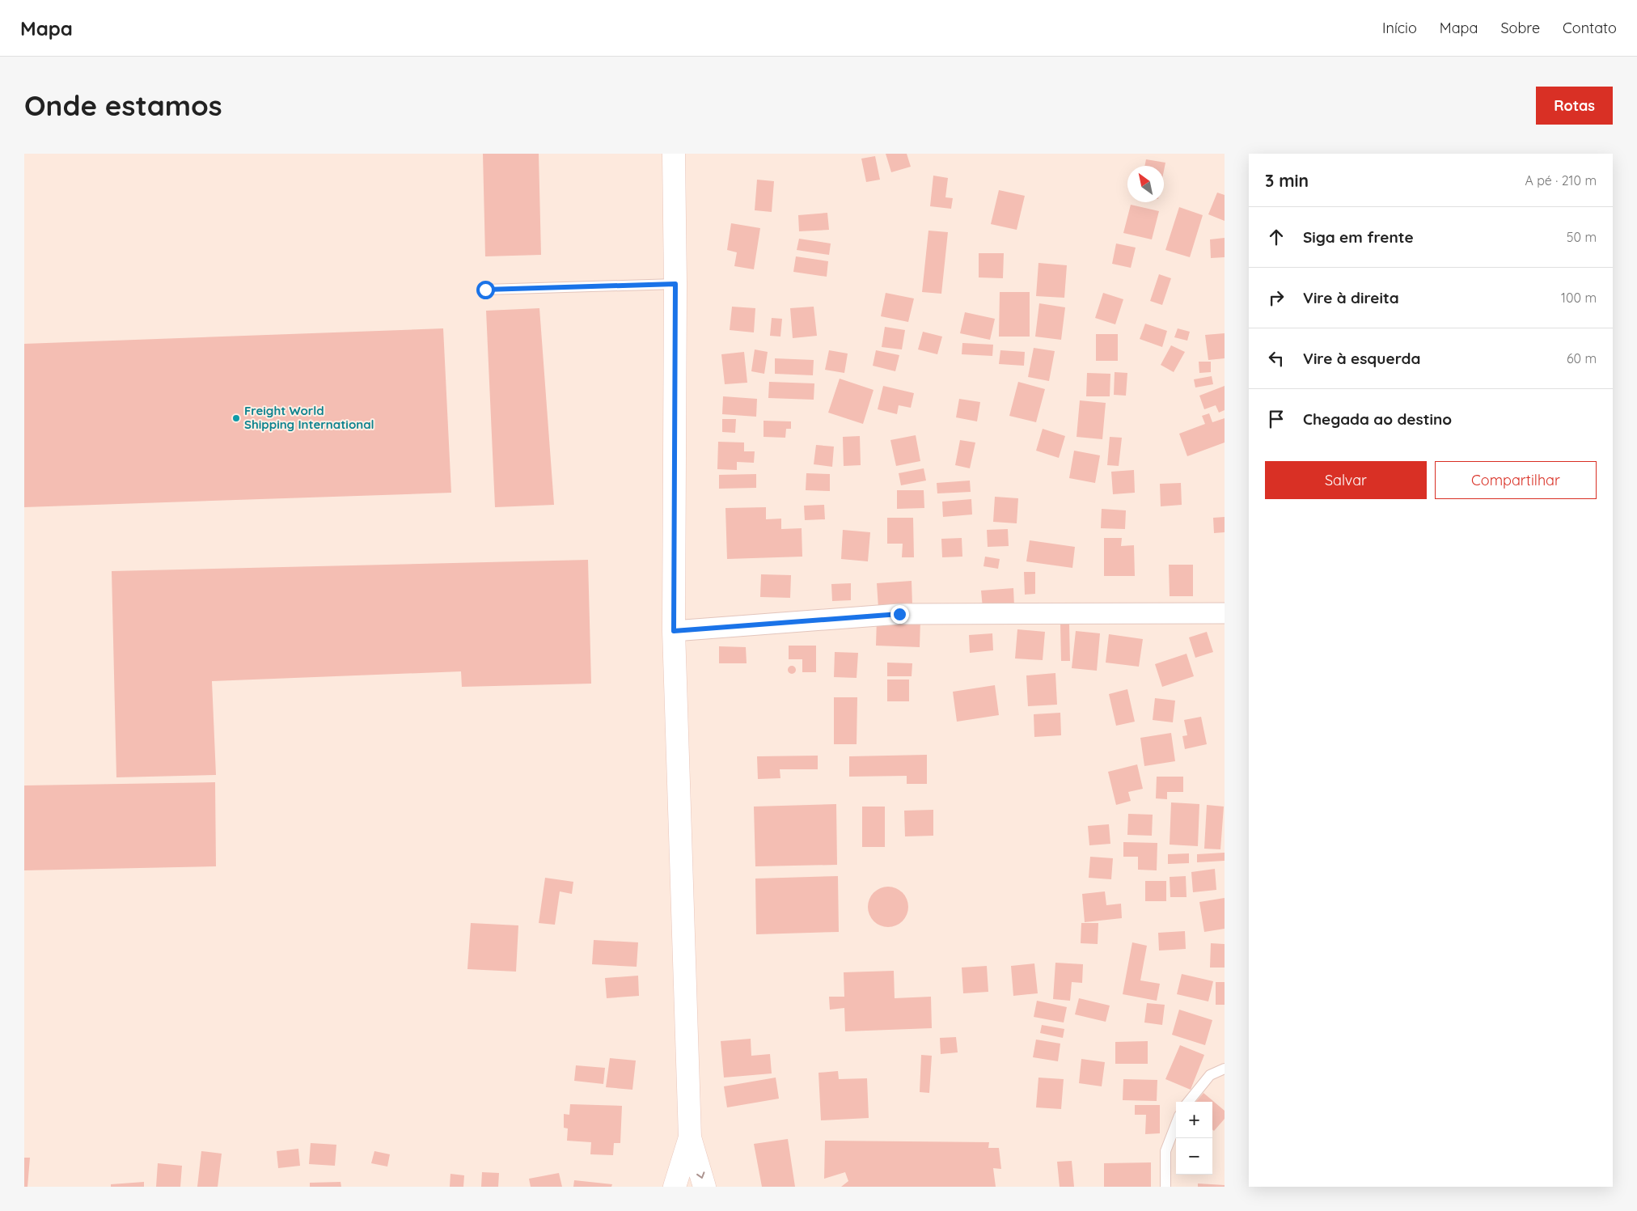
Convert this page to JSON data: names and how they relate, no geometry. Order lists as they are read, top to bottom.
{
  "places": ["Freight World Shipping International"],
  "north": "top left",
  "page": {
    "header": "Mapa",
    "nav": [
      "Início",
      "Mapa",
      "Sobre",
      "Contato"
    ],
    "buttons": [
      "Rotas",
      ["Salvar", "Compartilhar"]
    ],
    "title": "Onde estamos",
    "heading": ["3 min", "A pé · 210 m"],
    "list": [
      ["Siga em frente", "50 m"],
      ["Vire à direita", "100 m"],
      ["Vire à esquerda", "60 m"],
      "Chegada ao destino"
    ],
    "map_buttons": ["+", "−"]
  }
}
